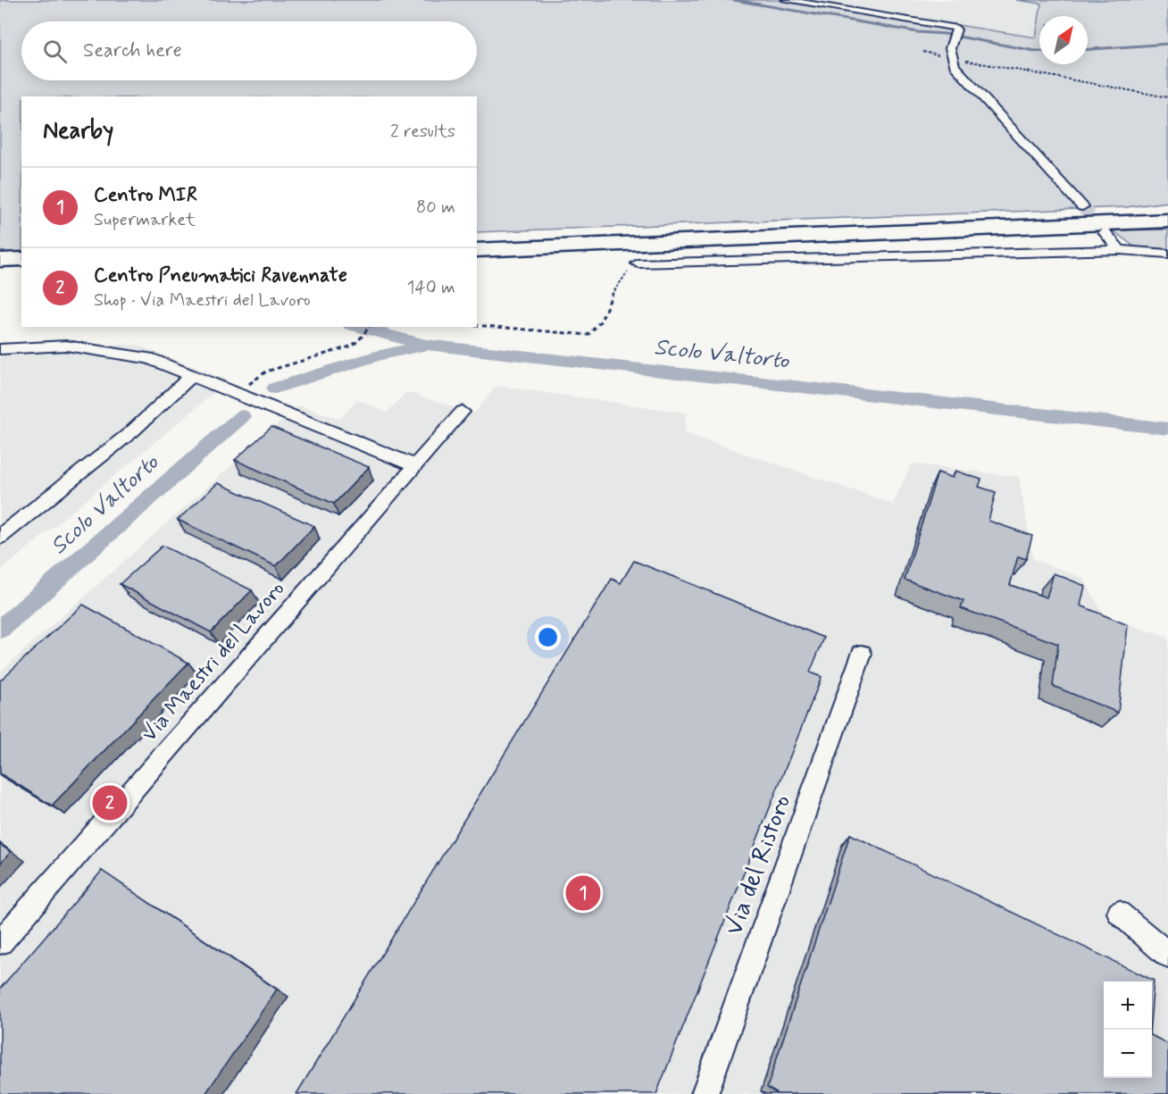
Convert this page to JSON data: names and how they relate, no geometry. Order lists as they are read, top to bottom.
{
  "streets": {
    "street": ["Via Maestri del Lavoro", "Via del Ristoro"]
  },
  "water": ["Scolo Valtorto"],
  "north": "top right",
  "page": {
    "search": "Search here",
    "heading": ["Nearby", "2 results"],
    "list": [
      {
        "mark": "1",
        "name": "Centro MIR",
        "note": "Supermarket",
        "value": "80 m"
      },
      {
        "mark": "2",
        "name": "Centro Pneumatici Ravennate",
        "note": "Shop · Via Maestri del Lavoro",
        "value": "140 m"
      }
    ],
    "pins": ["2", "1"],
    "map_buttons": ["+", "−"]
  }
}
